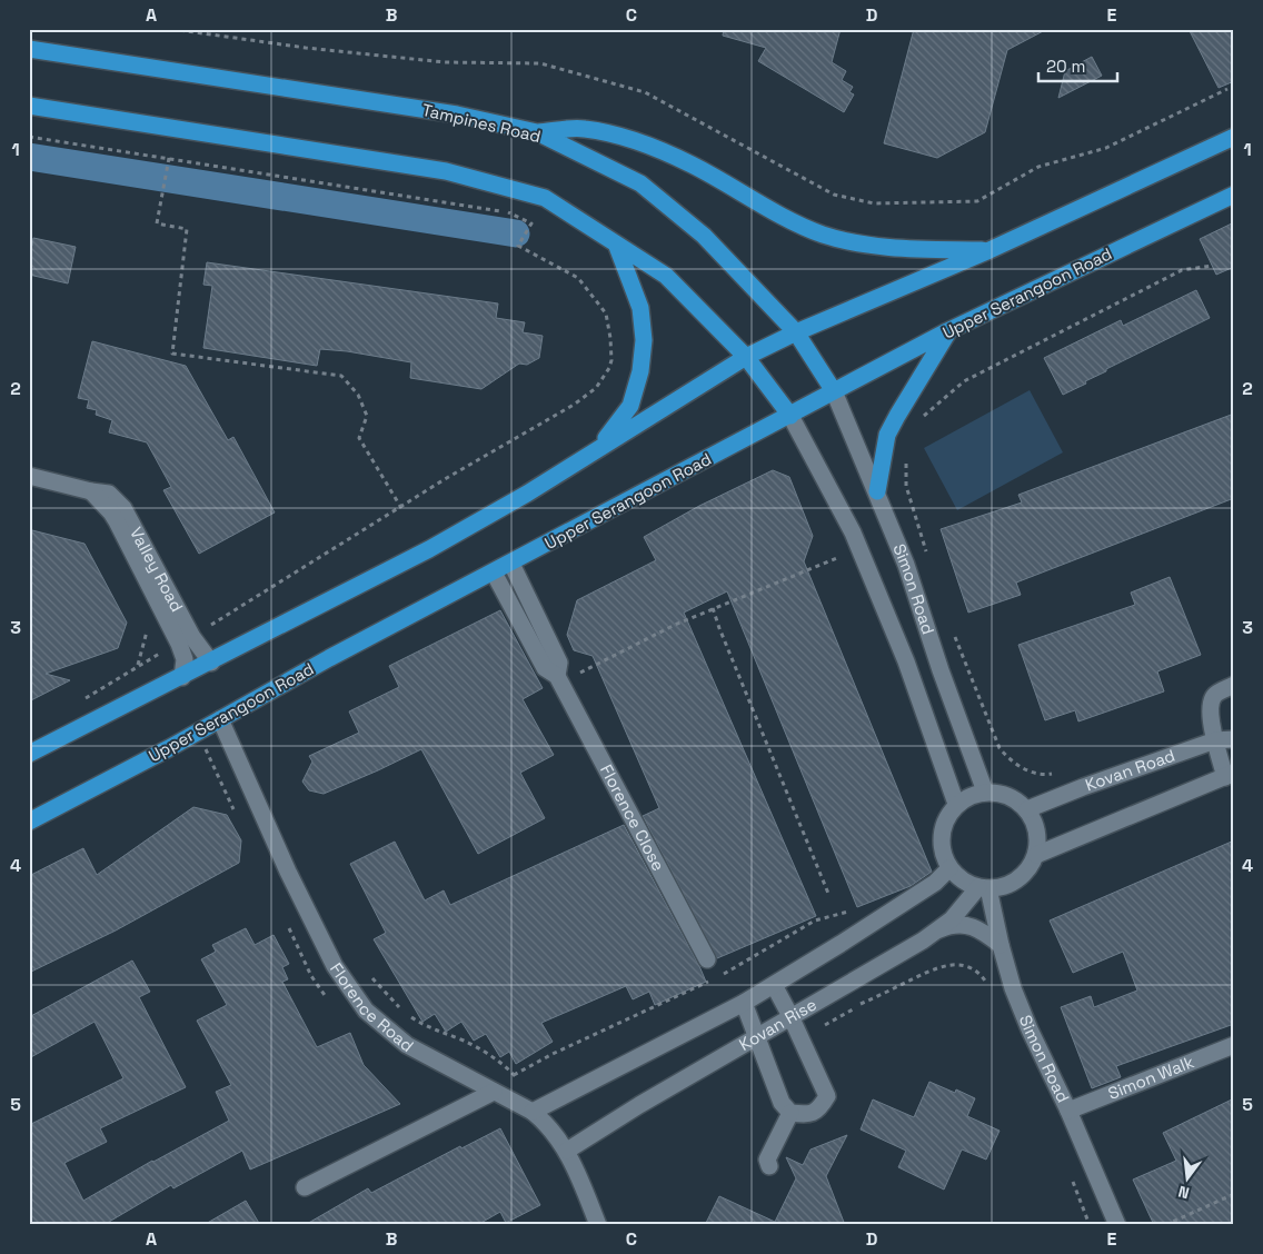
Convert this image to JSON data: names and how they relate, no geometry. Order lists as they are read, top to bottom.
{
  "streets": {
    "main road": ["Tampines Road", "Upper Serangoon Road"],
    "street": [
      "Valley Road",
      "Simon Road",
      "Kovan Road",
      "Florence Close",
      "Florence Road",
      "Kovan Rise",
      "Simon Walk"
    ]
  },
  "crossings": [
    ["Tampines Road", "Upper Serangoon Road"],
    ["Tampines Road", "Simon Road"],
    ["Upper Serangoon Road", "Simon Road"],
    ["Upper Serangoon Road", "Florence Close"],
    ["Upper Serangoon Road", "Florence Road"],
    ["Simon Road", "Kovan Road"],
    ["Simon Road", "Kovan Rise"],
    ["Simon Road", "Simon Walk"],
    ["Kovan Road", "Kovan Rise"],
    ["Florence Road", "Kovan Rise"]
  ],
  "scale_bar": "20 m",
  "north": "bottom",
  "grid": {
    "columns": [
      "A",
      "B",
      "C",
      "D",
      "E"
    ],
    "rows": [
      "1",
      "2",
      "3",
      "4",
      "5"
    ]
  }
}
